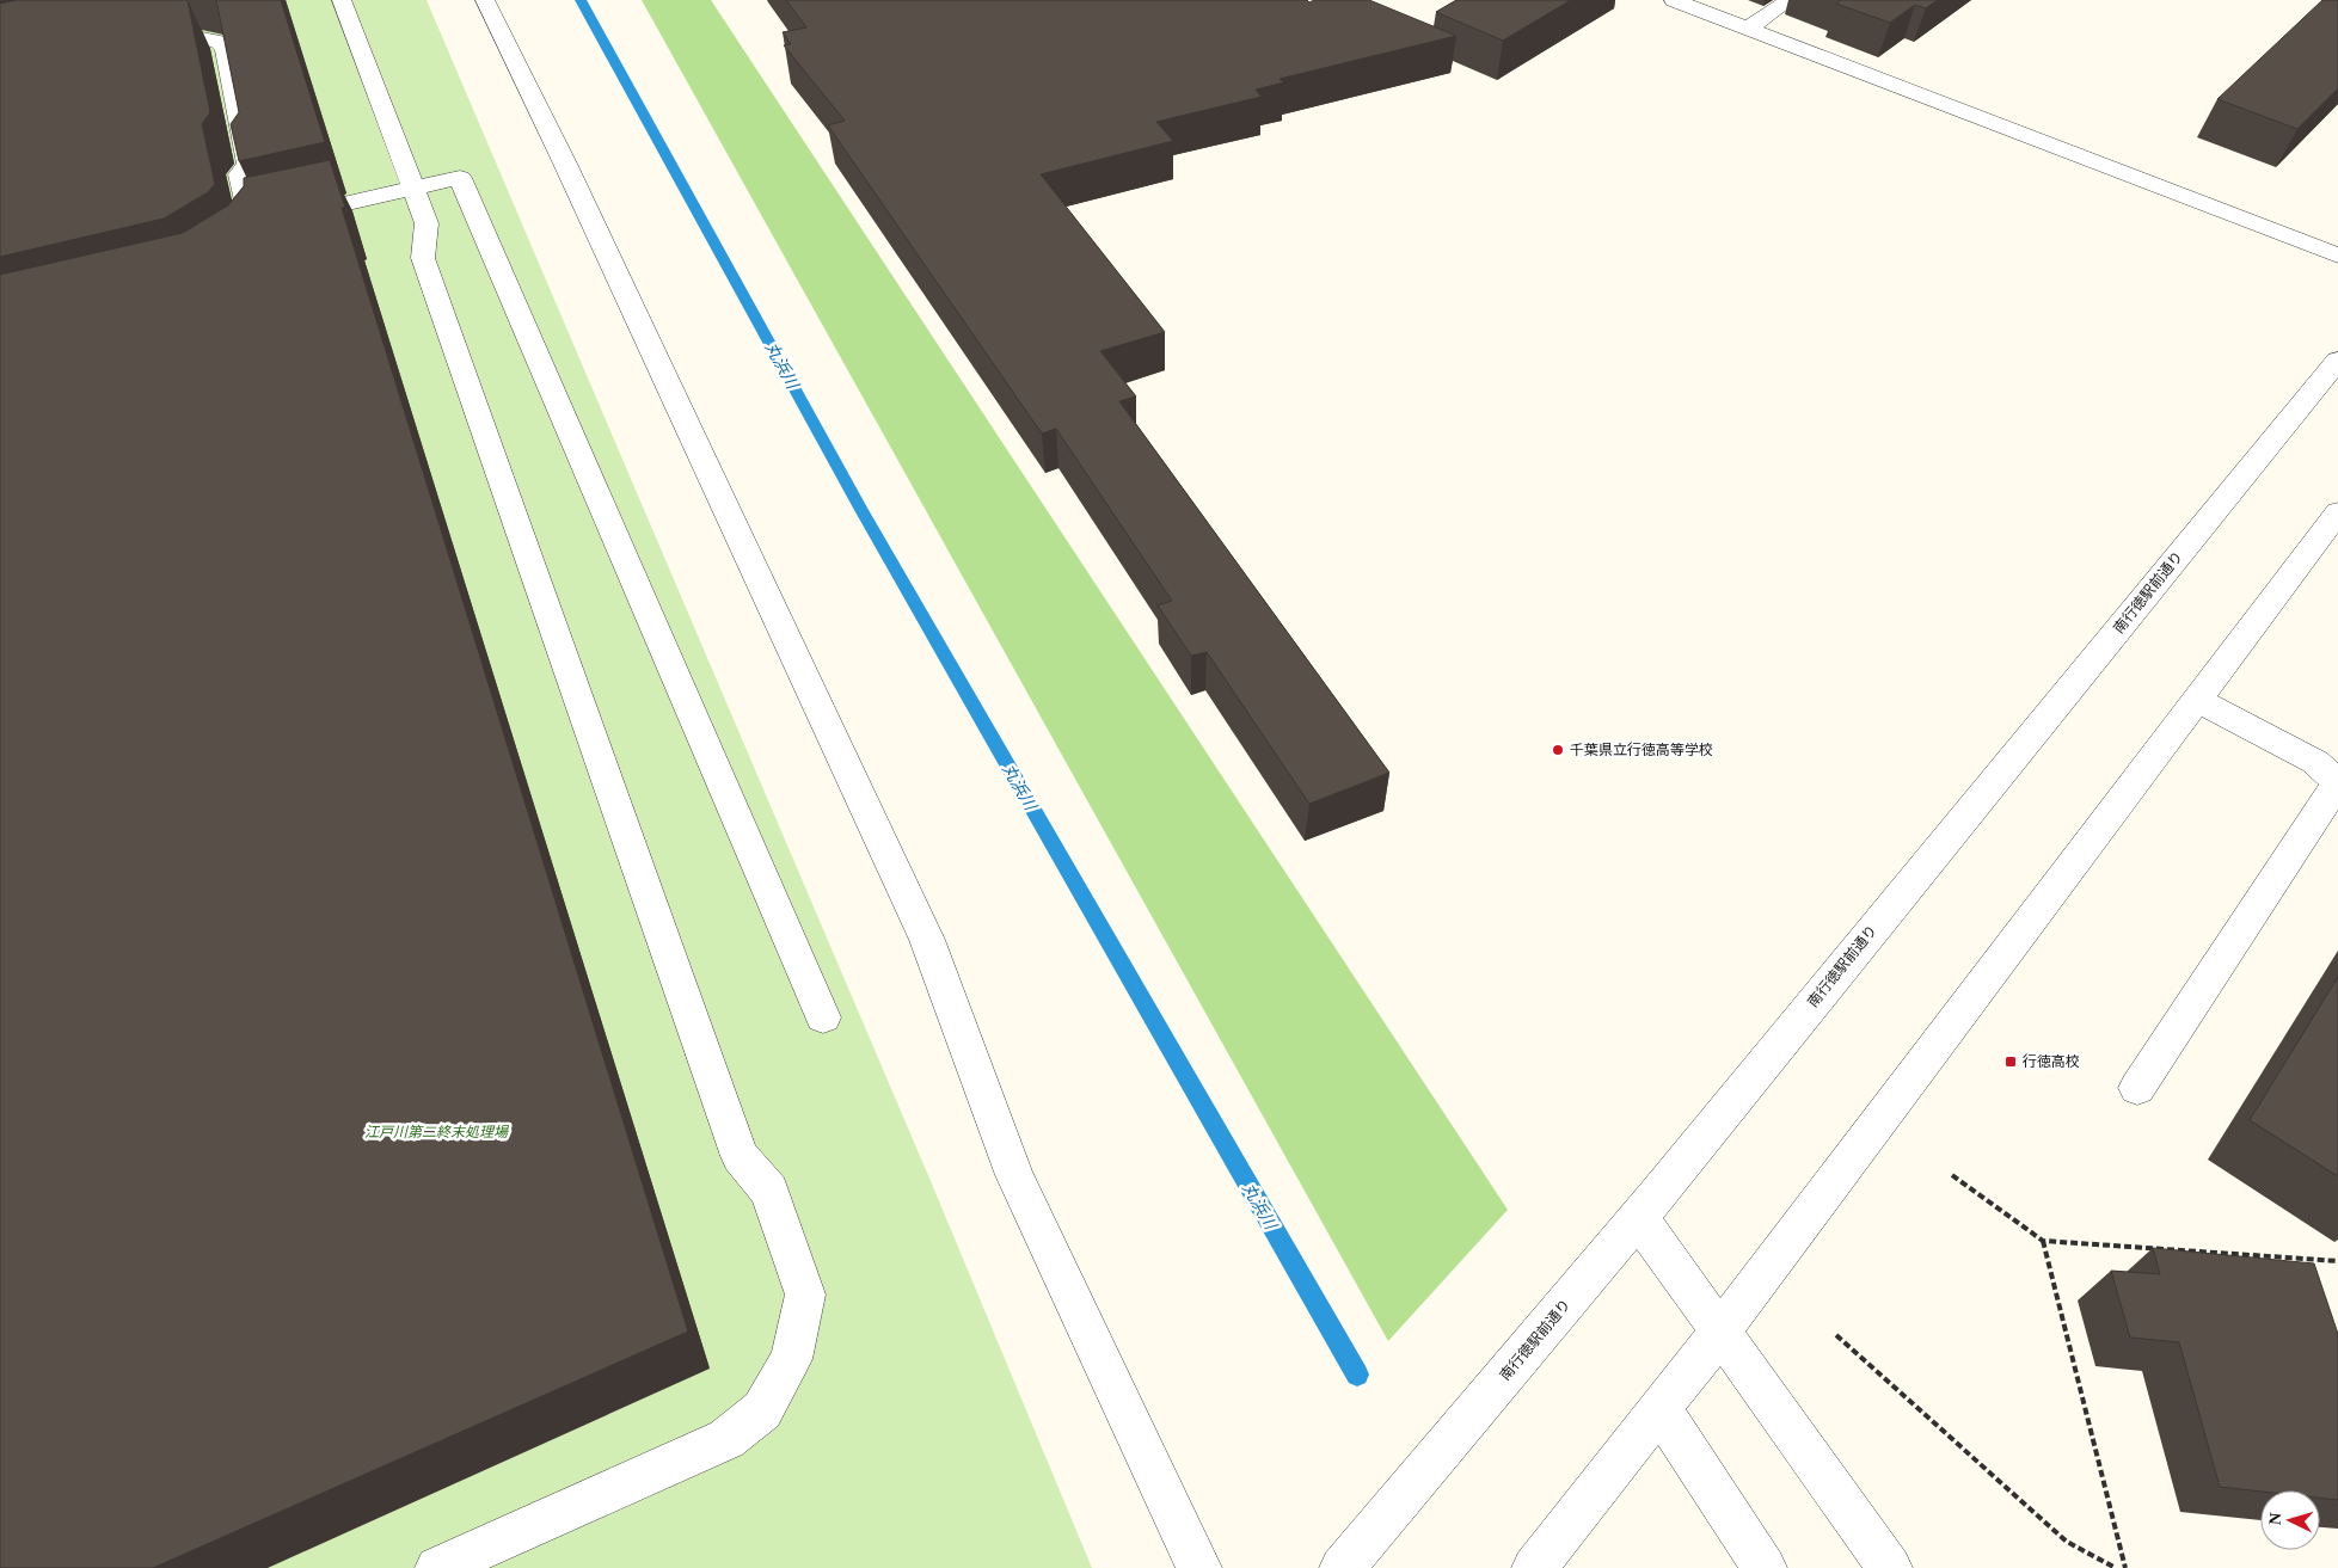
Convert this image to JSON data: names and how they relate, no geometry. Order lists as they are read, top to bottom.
{
  "streets": {
    "street": ["南行徳駅前通り"]
  },
  "water": ["丸浜川"],
  "parks": ["江戸川第二終末処理場"],
  "places": {
    "other": ["千葉県立行徳高等学校"],
    "transit": ["行徳高校"]
  },
  "north": "left"
}
